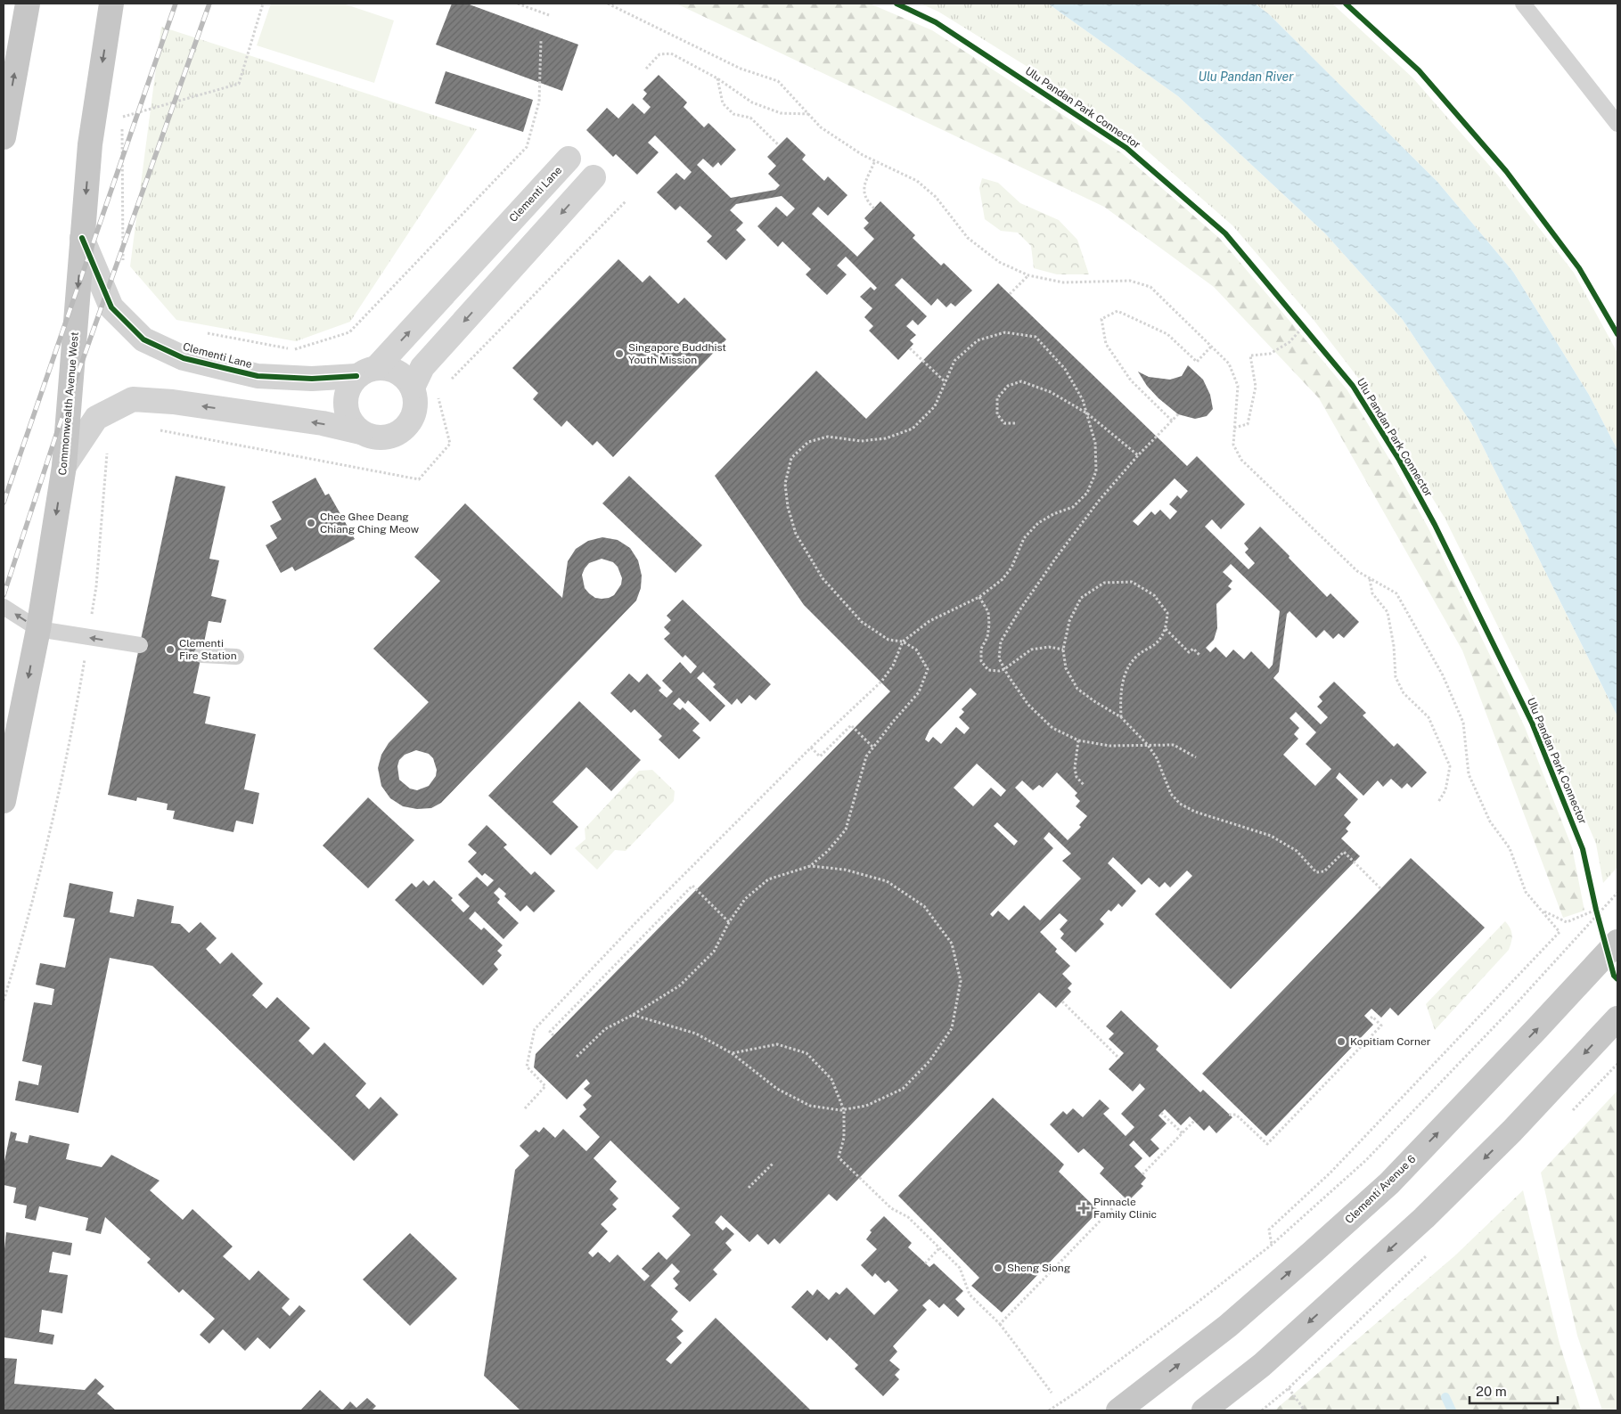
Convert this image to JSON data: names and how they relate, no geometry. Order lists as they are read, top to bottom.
{
  "streets": {
    "main road": ["Commonwealth Avenue West", "Clementi Avenue 6"],
    "street": ["Clementi Lane"],
    "cycle path": ["Ulu Pandan Park Connector"]
  },
  "crossings": [
    ["Clementi Lane", "Commonwealth Avenue West"]
  ],
  "one_way": ["Commonwealth Avenue West"],
  "water": ["Ulu Pandan River"],
  "places": {
    "other": [
      "Singapore Buddhist Youth Mission",
      "Chee Ghee Deang Chiang Ching Meow",
      "Clementi Fire Station",
      "Kopitiam Corner",
      "Sheng Siong"
    ],
    "health": ["Pinnacle Family Clinic"]
  },
  "scale_bar": "20 m"
}
